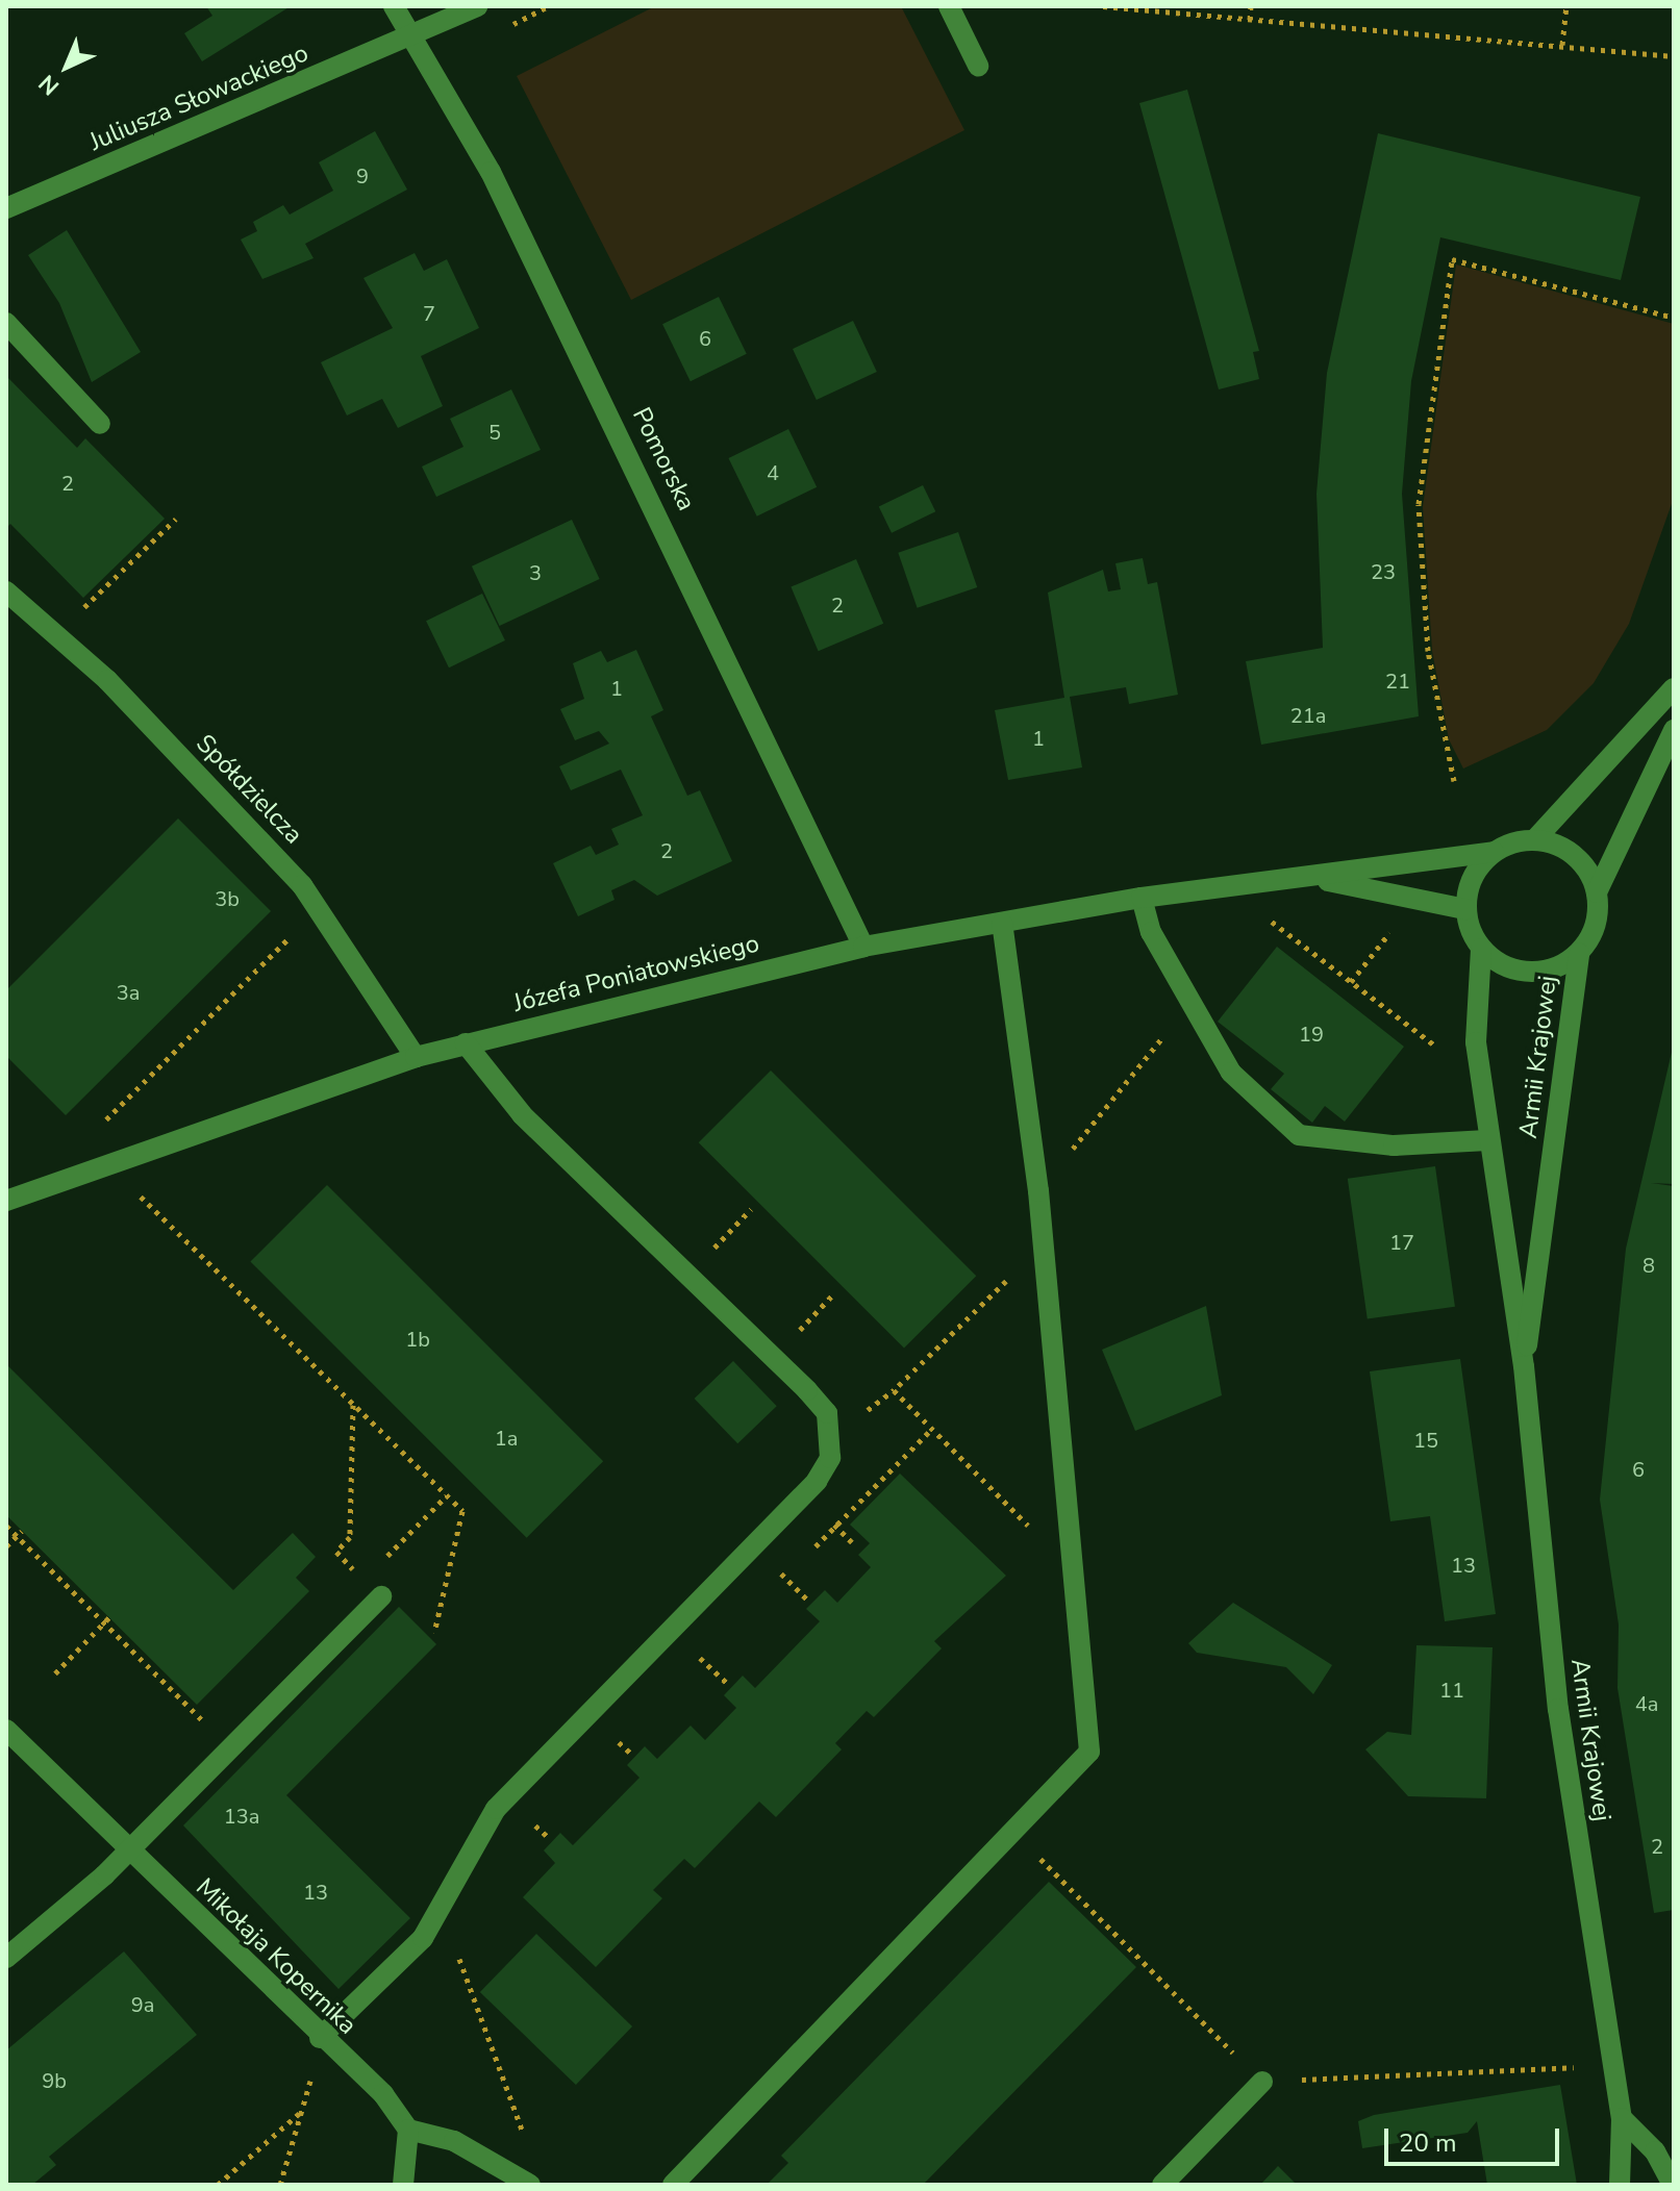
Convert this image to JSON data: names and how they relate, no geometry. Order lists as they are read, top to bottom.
{
  "streets": {
    "street": [
      "Juliusza Słowackiego",
      "Pomorska",
      "Spółdzielcza",
      "Józefa Poniatowskiego",
      "Armii Krajowej",
      "Mikołaja Kopernika"
    ]
  },
  "crossings": [
    ["Juliusza Słowackiego", "Pomorska"],
    ["Pomorska", "Józefa Poniatowskiego"],
    ["Spółdzielcza", "Józefa Poniatowskiego"],
    ["Józefa Poniatowskiego", "Armii Krajowej"]
  ],
  "house_numbers": [
    "9",
    "7",
    "6",
    "5",
    "4",
    "2",
    "23",
    "3",
    "2",
    "21",
    "1",
    "21a",
    "1",
    "2",
    "3b",
    "3a",
    "19",
    "17",
    "8",
    "1b",
    "1a",
    "15",
    "6",
    "13",
    "11",
    "4a",
    "13a",
    "2",
    "13",
    "9a",
    "9b"
  ],
  "scale_bar": "20 m",
  "north": "bottom left"
}
